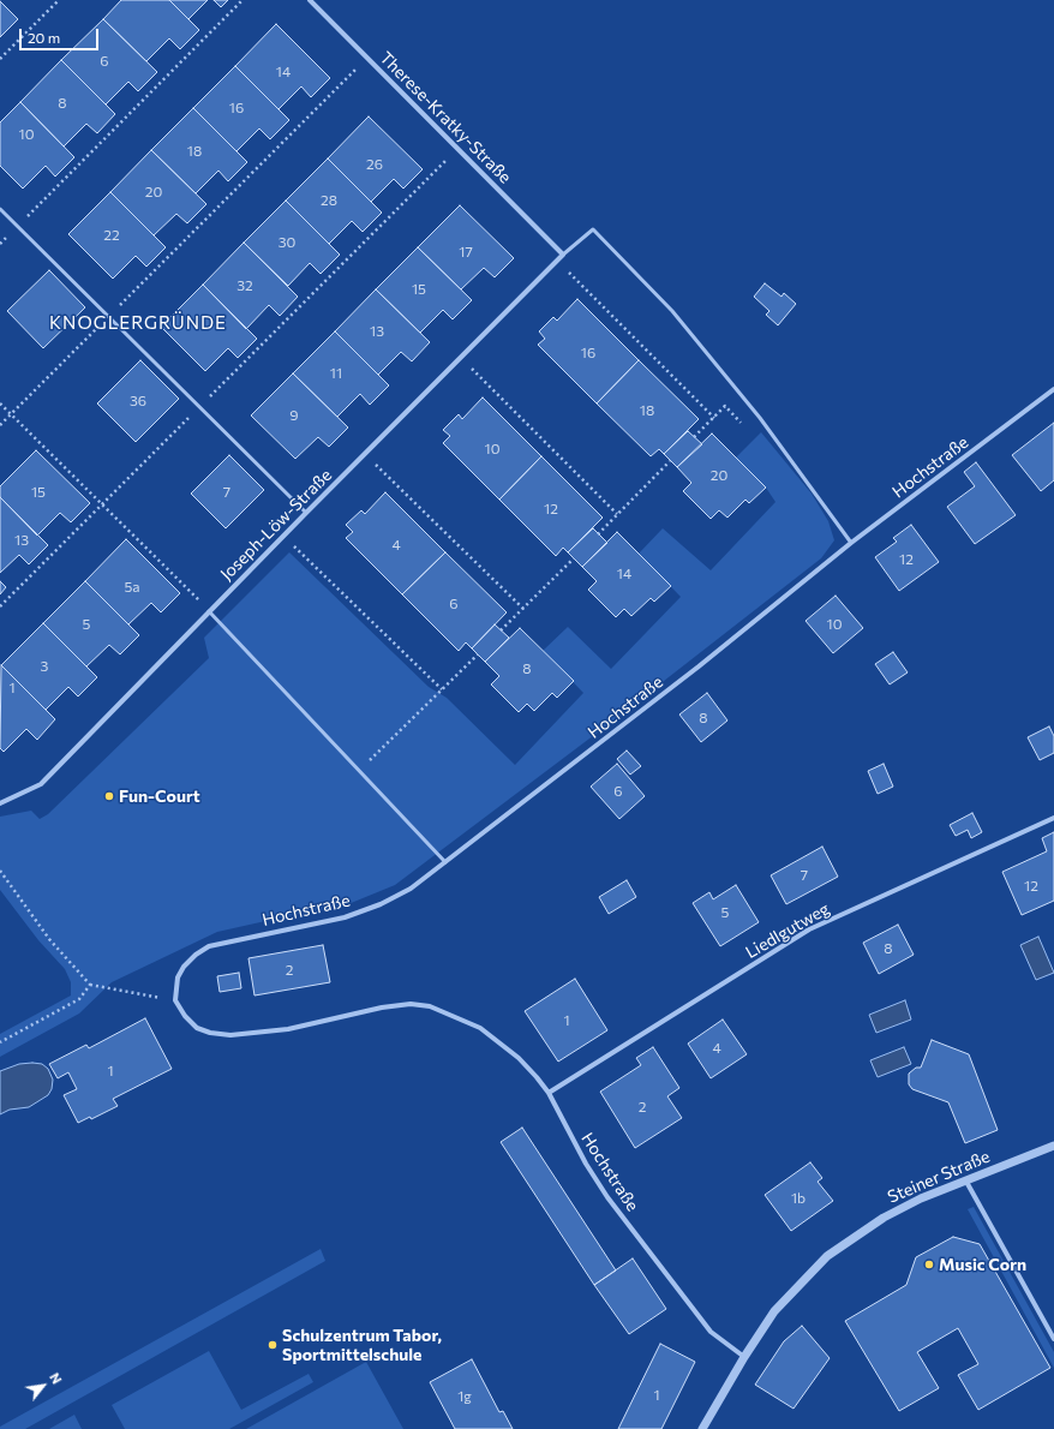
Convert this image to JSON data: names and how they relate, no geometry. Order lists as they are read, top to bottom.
{
  "streets": {
    "street": [
      "Therese-Kratky-Straße",
      "Hochstraße",
      "Joseph-Löw-Straße",
      "Liedlgutweg",
      "Steiner Straße"
    ]
  },
  "crossings": [
    ["Therese-Kratky-Straße", "Joseph-Löw-Straße"],
    ["Hochstraße", "Liedlgutweg"],
    ["Hochstraße", "Steiner Straße"]
  ],
  "districts": ["KNOGLERGRÜNDE"],
  "places": ["Fun-Court", "Music Corn", "Schulzentrum Tabor, Sportmittelschule"],
  "house_numbers": [
    "6",
    "14",
    "8",
    "16",
    "10",
    "18",
    "26",
    "20",
    "28",
    "22",
    "30",
    "17",
    "32",
    "15",
    "13",
    "16",
    "11",
    "36",
    "18",
    "9",
    "10",
    "20",
    "15",
    "7",
    "12",
    "13",
    "4",
    "12",
    "14",
    "5a",
    "6",
    "5",
    "10",
    "3",
    "8",
    "1",
    "8",
    "6",
    "7",
    "12",
    "5",
    "8",
    "2",
    "1",
    "4",
    "1",
    "2",
    "1b",
    "1",
    "1g"
  ],
  "scale_bar": "20 m",
  "north": "top right"
}
